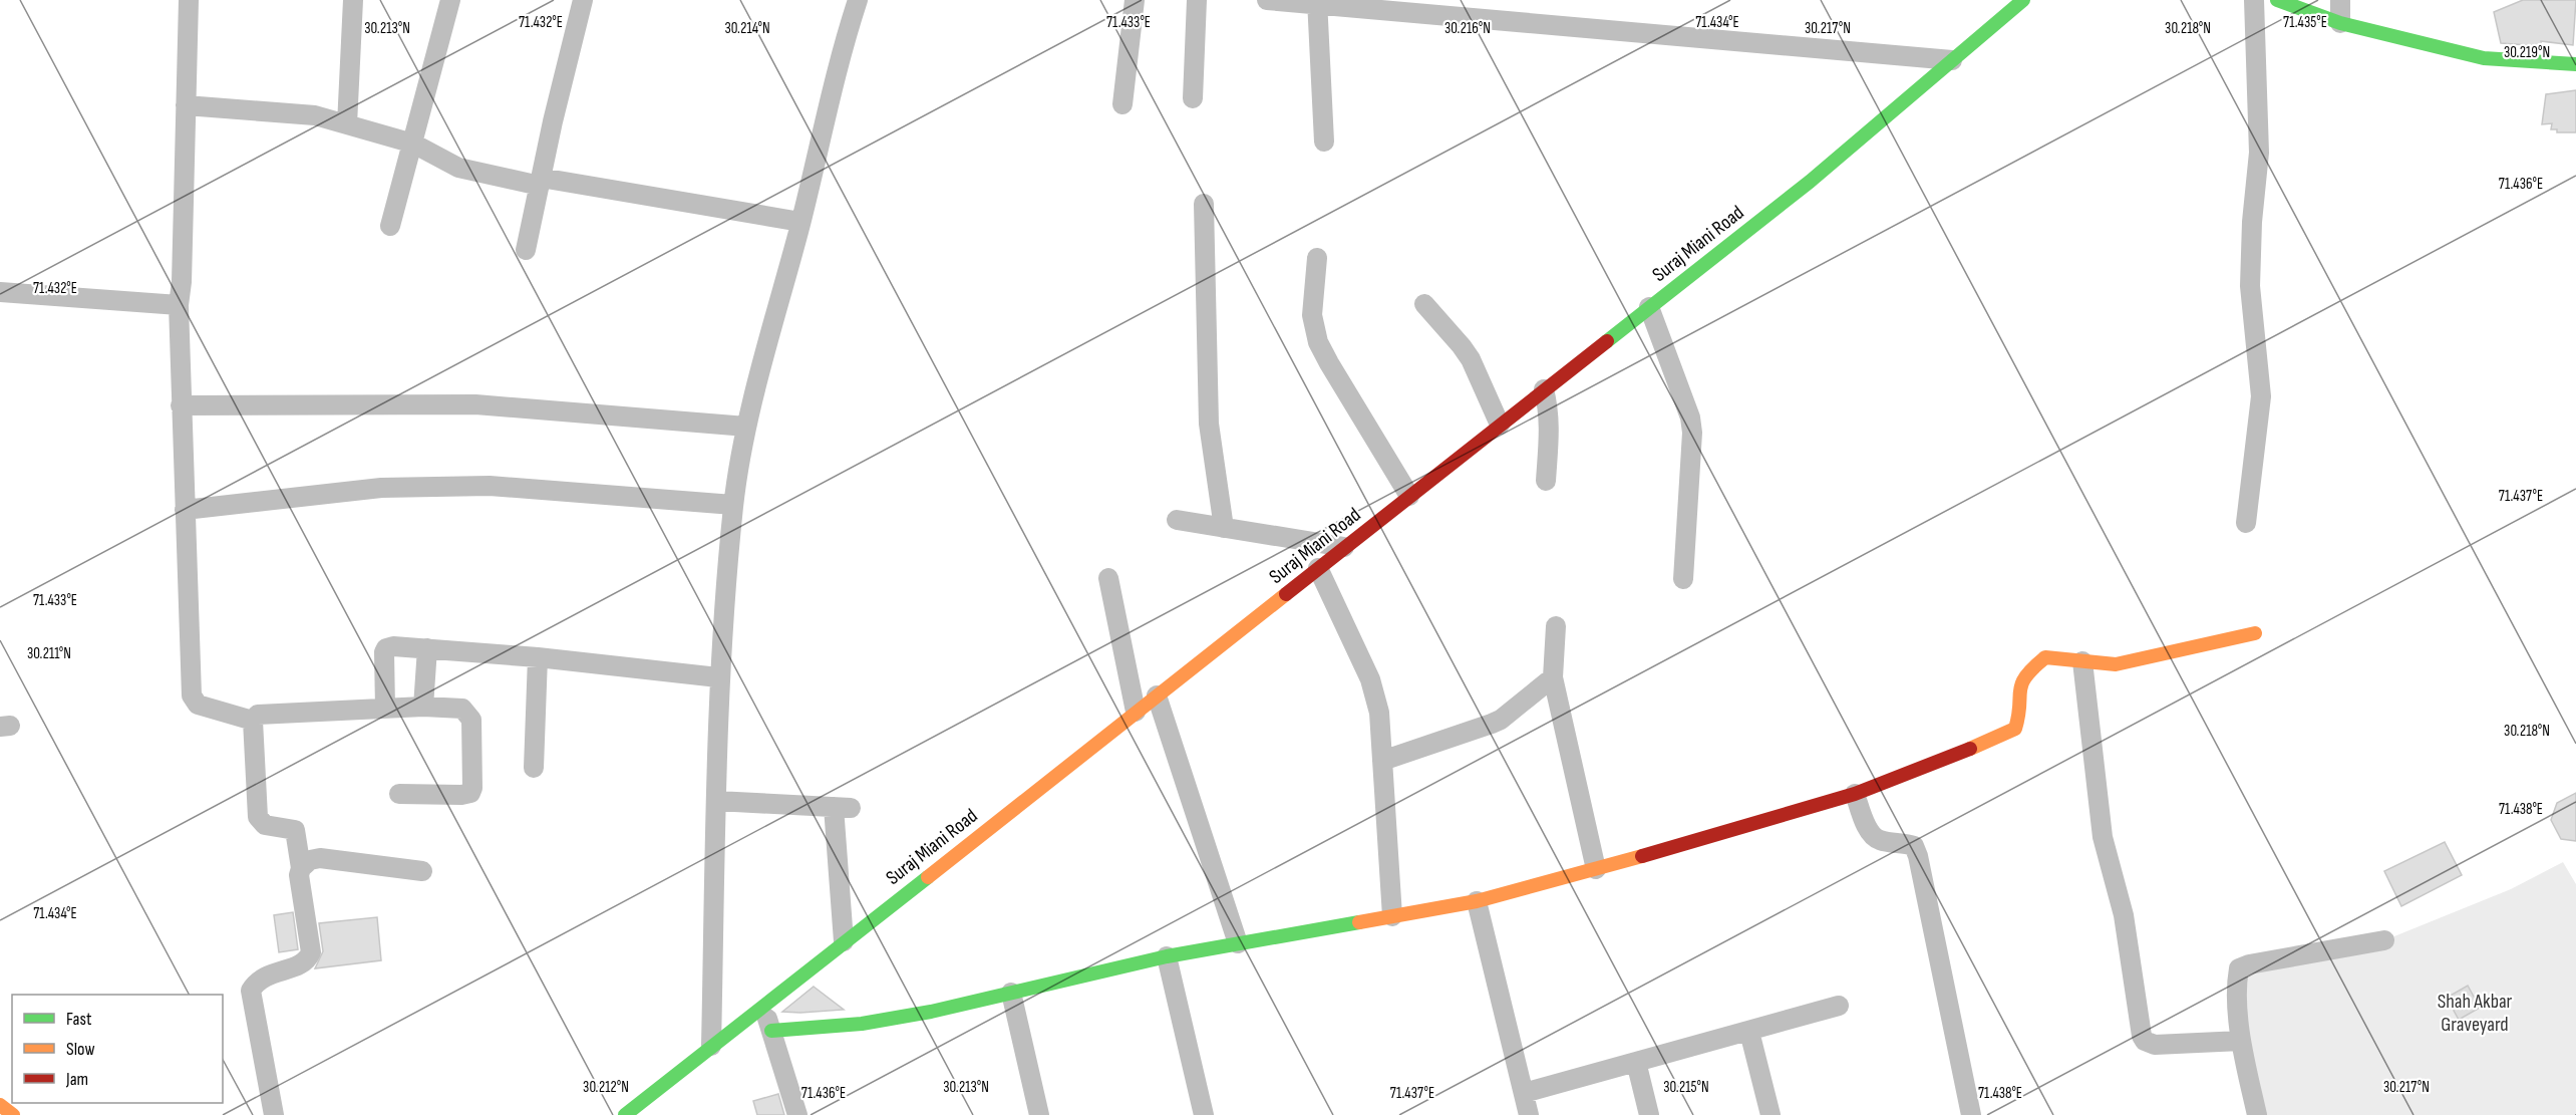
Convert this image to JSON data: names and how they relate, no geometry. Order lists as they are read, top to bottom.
{
  "streets": {
    "street": ["Suraj Miani Road"]
  },
  "parks": ["Shah Akbar Graveyard"],
  "legend": ["Fast", "Slow", "Jam"],
  "coordinates": [
    "71.432°E",
    "71.433°E",
    "71.434°E",
    "71.435°E",
    "30.213°N",
    "30.214°N",
    "30.216°N",
    "30.217°N",
    "30.218°N",
    "30.219°N",
    "71.436°E",
    "71.437°E",
    "30.211°N",
    "71.438°E",
    "30.212°N",
    "30.215°N"
  ]
}
